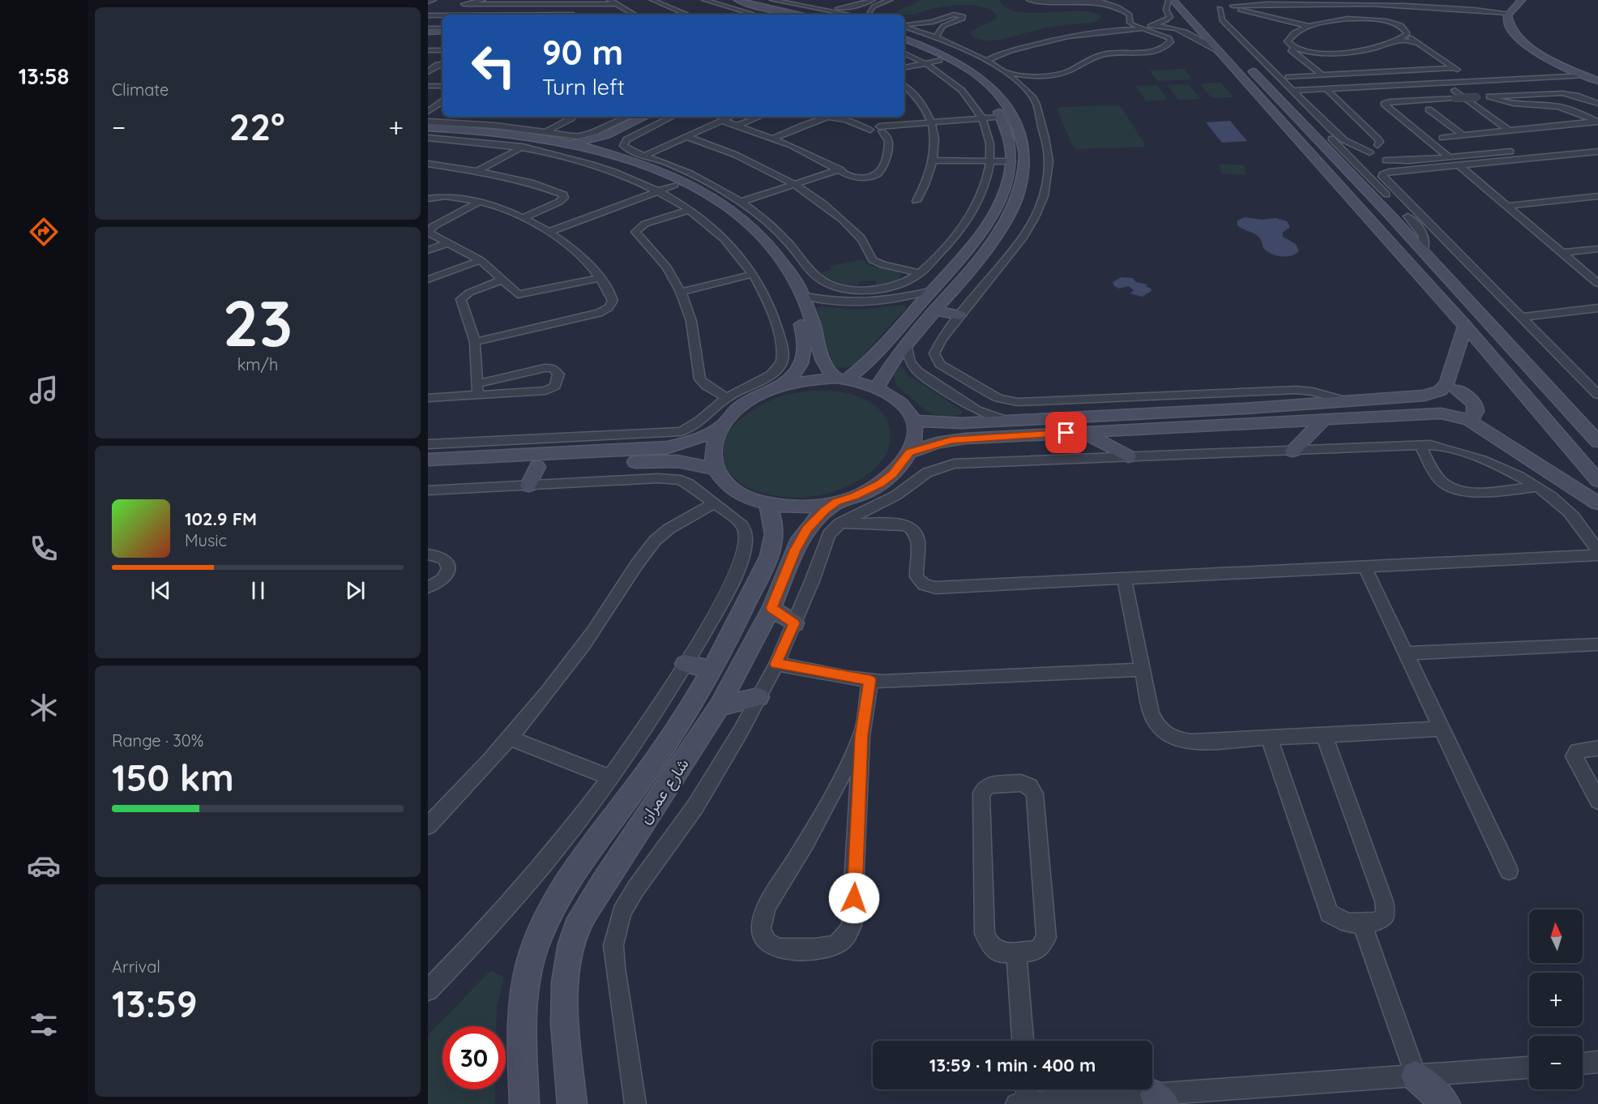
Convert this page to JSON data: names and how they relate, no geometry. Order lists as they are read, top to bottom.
{
  "streets": {
    "street": ["شارع عمران"]
  },
  "north": "top",
  "page": {
    "tabs": "13:58",
    "tile": [
      "Climate",
      ["23", "km/h"],
      ["Range · 30%", "150 km"],
      ["Arrival", "13:59"]
    ],
    "turn": ["90 m", "Turn left"],
    "heat": ["−", "22°", "+"],
    "song": ["102.9 FM", "Music"],
    "map_buttons": ["+", "−"],
    "limit": "30",
    "trip": "13:59 · 1 min · 400 m"
  }
}
